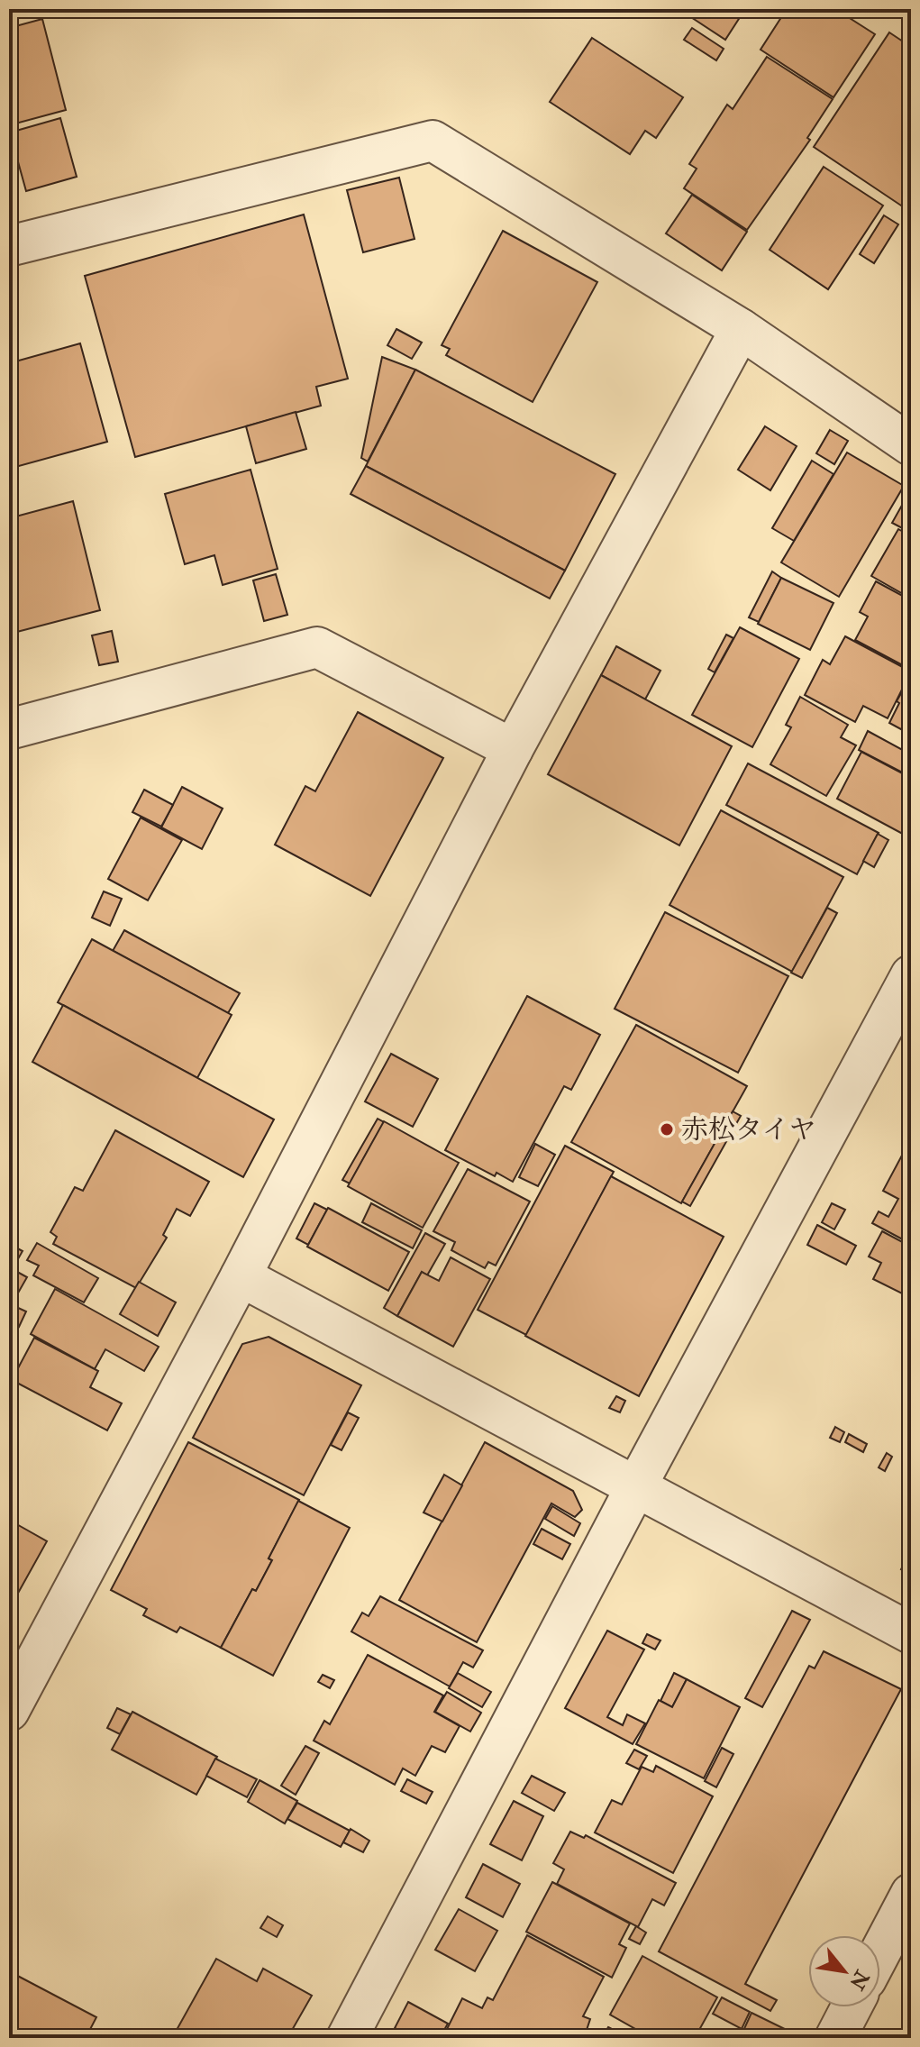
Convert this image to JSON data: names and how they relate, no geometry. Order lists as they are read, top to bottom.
{
  "places": ["赤松タイヤ"],
  "north": "bottom right"
}
